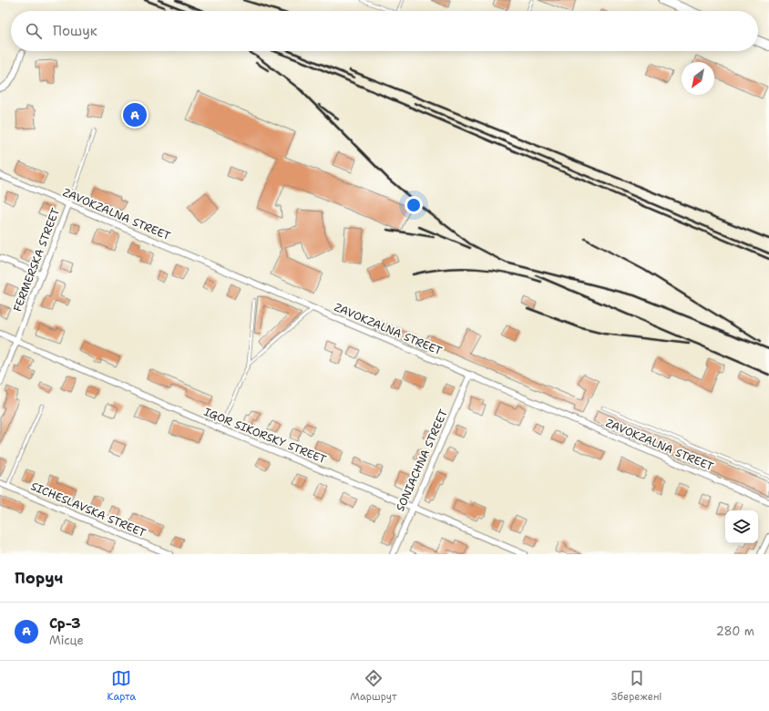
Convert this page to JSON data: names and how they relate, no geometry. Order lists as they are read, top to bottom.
{
  "streets": {
    "street": [
      "ZAVOKZALNA STREET",
      "FERMERSKA STREET",
      "IGOR SIKORSKY STREET",
      "SONIACHNA STREET",
      "SICHESLAVSKA STREET"
    ]
  },
  "crossings": [
    ["ZAVOKZALNA STREET", "FERMERSKA STREET"],
    ["ZAVOKZALNA STREET", "SONIACHNA STREET"],
    ["FERMERSKA STREET", "IGOR SIKORSKY STREET"],
    ["IGOR SIKORSKY STREET", "SONIACHNA STREET"]
  ],
  "north": "bottom left",
  "page": {
    "search": "Пошук",
    "pins": "A",
    "heading": "Поруч",
    "list": [
      {
        "mark": "A",
        "name": "Ср-3",
        "note": "Місце",
        "value": "280 m"
      }
    ],
    "nav": ["Карта", "Маршрут", "Збережені"]
  }
}
